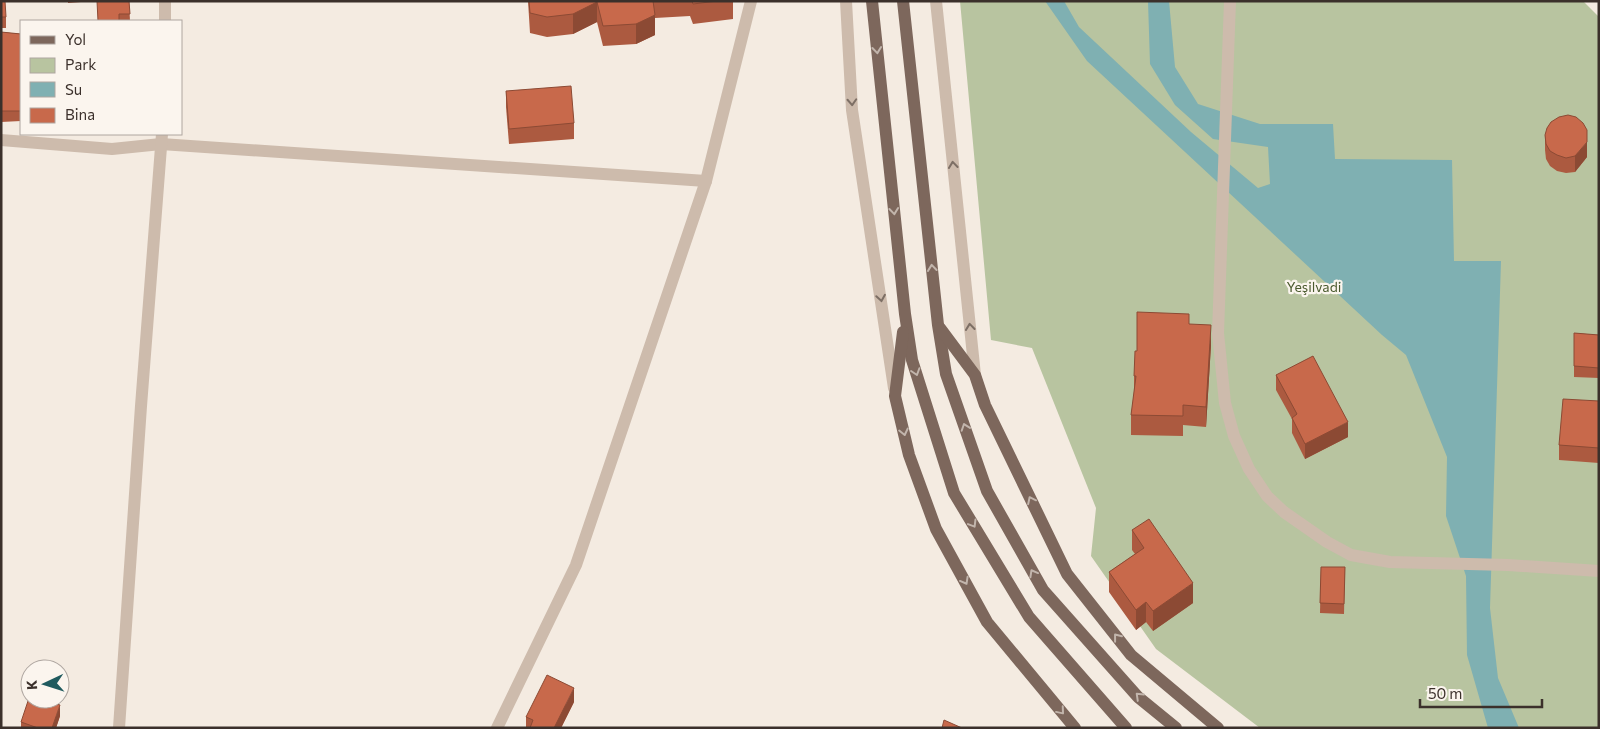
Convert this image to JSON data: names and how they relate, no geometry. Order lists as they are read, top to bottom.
{
  "parks": ["Yeşilvadi"],
  "legend": [
    "Yol",
    "Park",
    "Su",
    "Bina"
  ],
  "scale_bar": "50 m",
  "north": "left"
}
